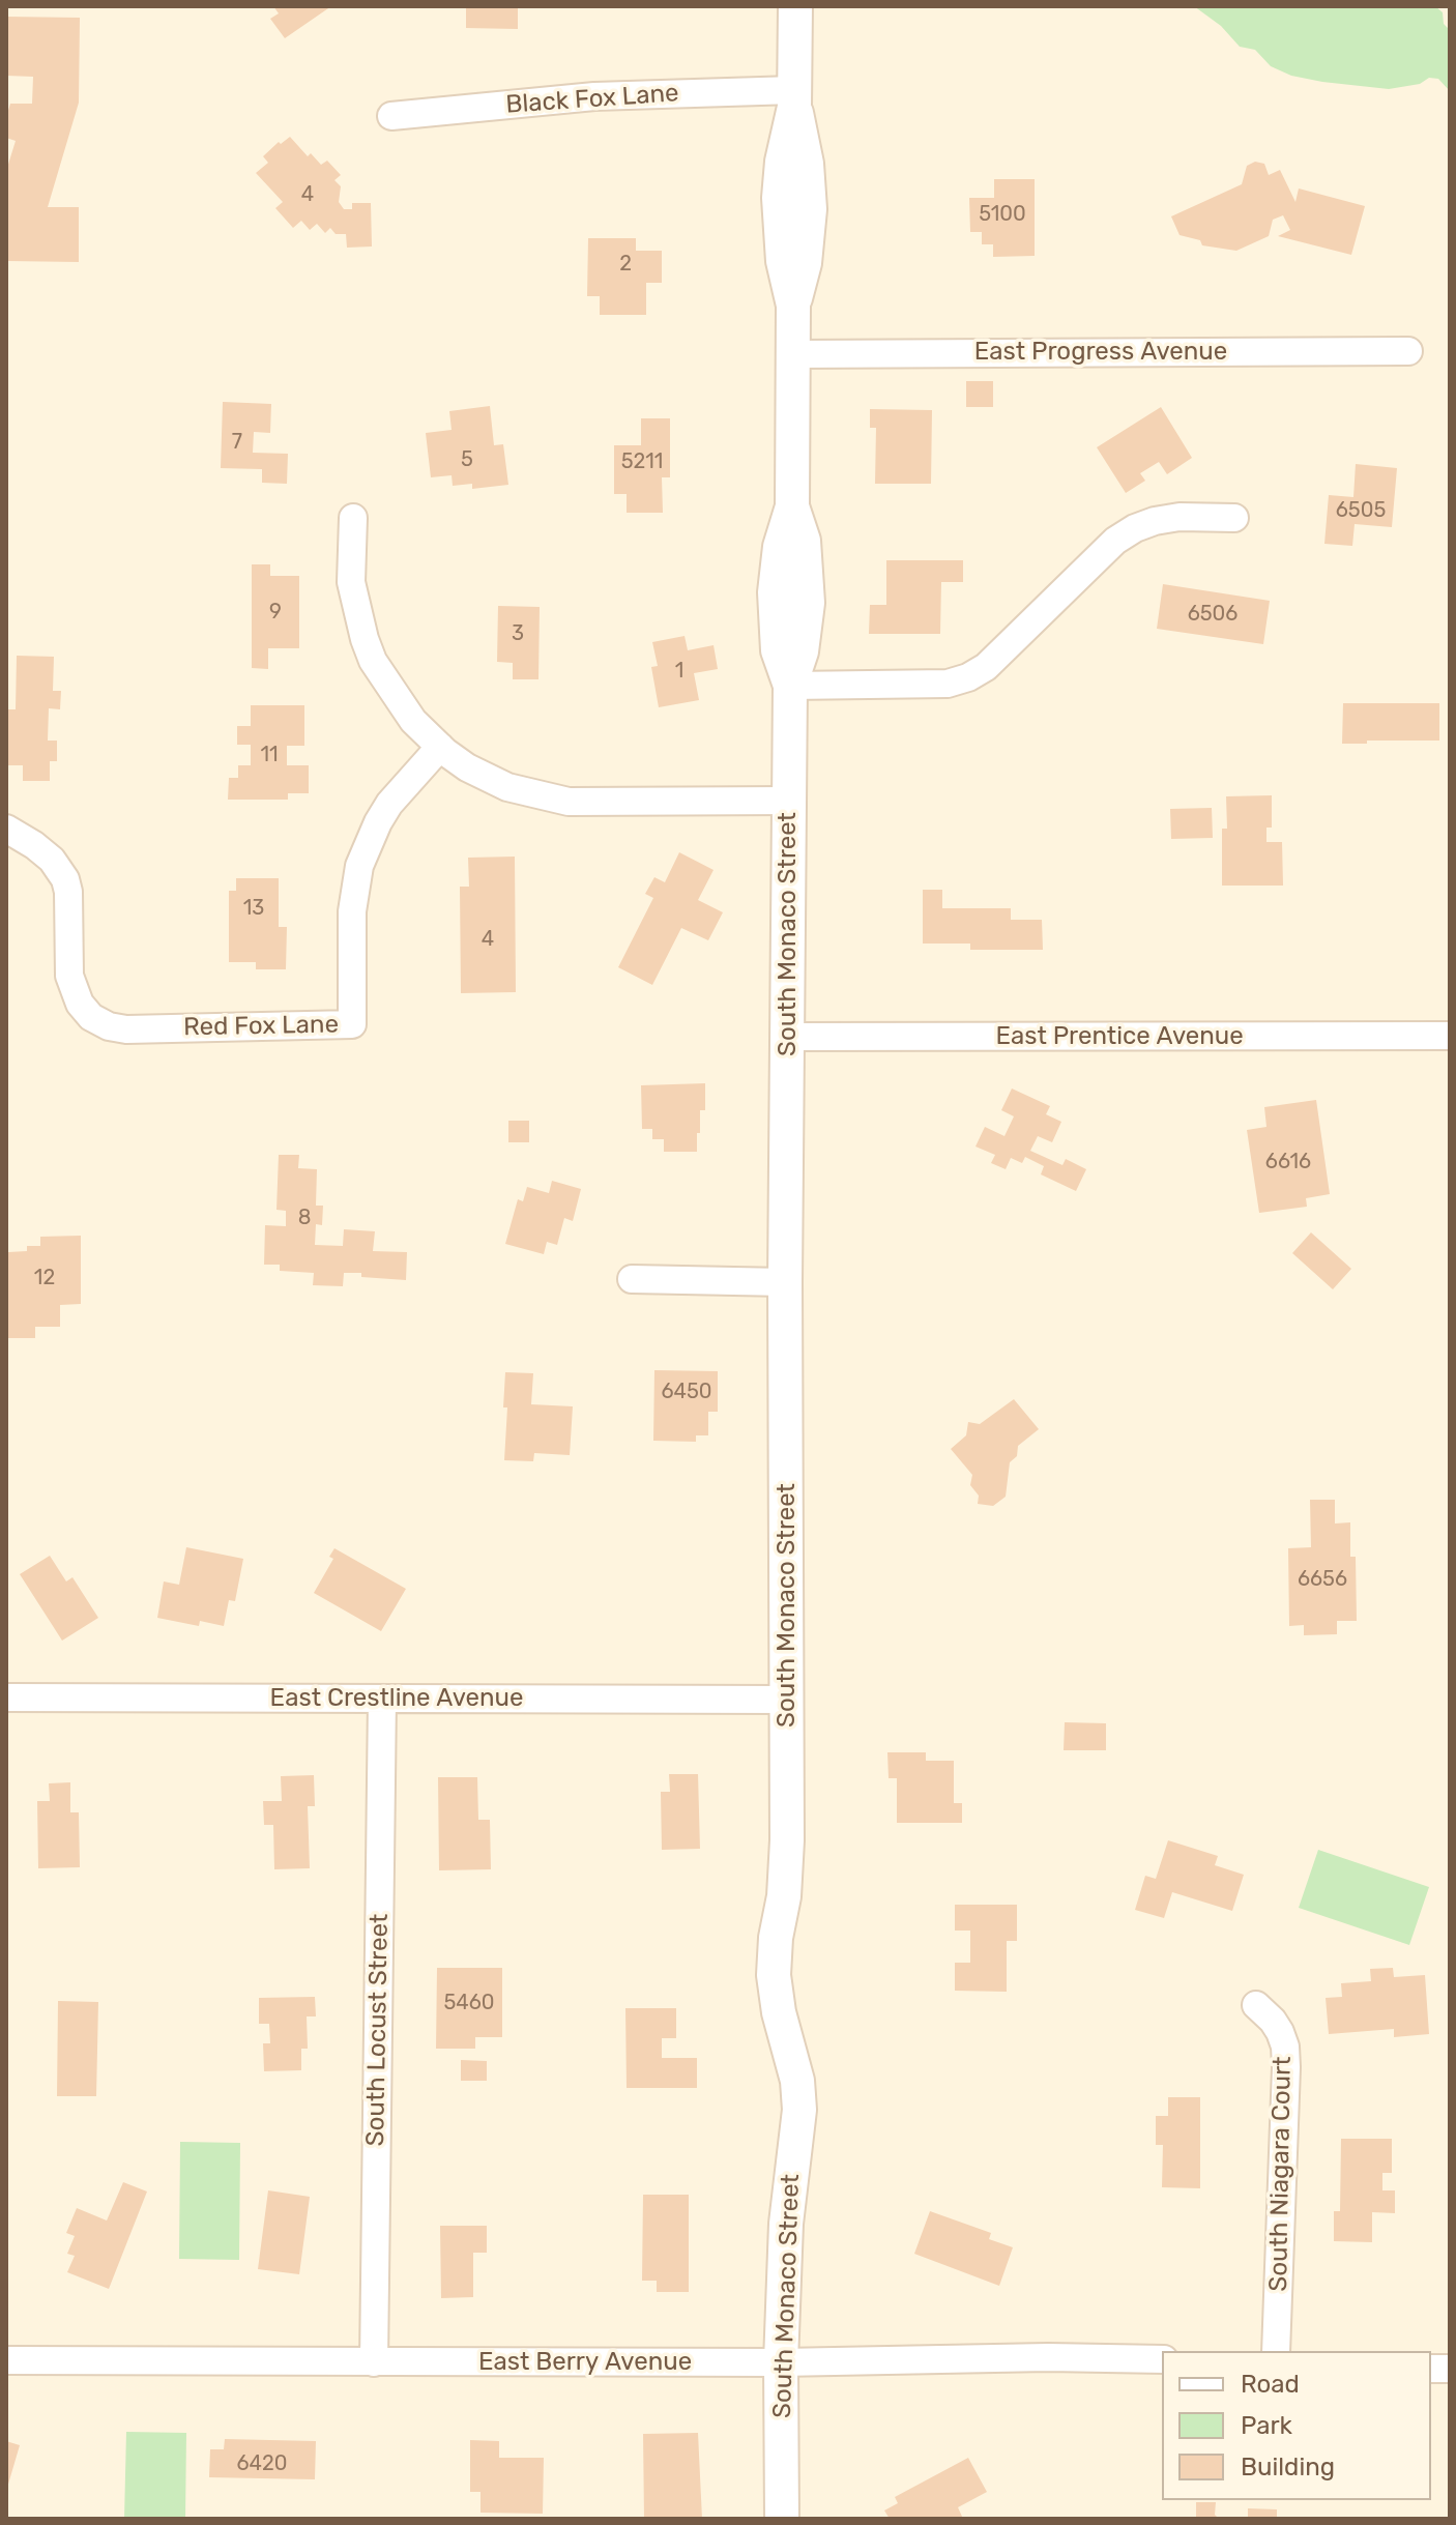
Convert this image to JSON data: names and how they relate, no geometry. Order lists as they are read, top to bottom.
{
  "streets": {
    "street": [
      "Black Fox Lane",
      "East Progress Avenue",
      "South Monaco Street",
      "Red Fox Lane",
      "East Prentice Avenue",
      "East Crestline Avenue",
      "South Locust Street",
      "South Niagara Court",
      "East Berry Avenue"
    ]
  },
  "crossings": [
    ["Black Fox Lane", "South Monaco Street"],
    ["East Progress Avenue", "South Monaco Street"],
    ["South Monaco Street", "East Prentice Avenue"],
    ["South Monaco Street", "East Crestline Avenue"],
    ["South Monaco Street", "East Berry Avenue"],
    ["East Crestline Avenue", "South Locust Street"],
    ["South Locust Street", "East Berry Avenue"]
  ],
  "house_numbers": [
    "4",
    "5100",
    "2",
    "7",
    "5",
    "5211",
    "6505",
    "9",
    "6506",
    "3",
    "1",
    "11",
    "13",
    "4",
    "6616",
    "8",
    "12",
    "6450",
    "6656",
    "5460",
    "6420"
  ],
  "legend": ["Road", "Park", "Building"]
}
